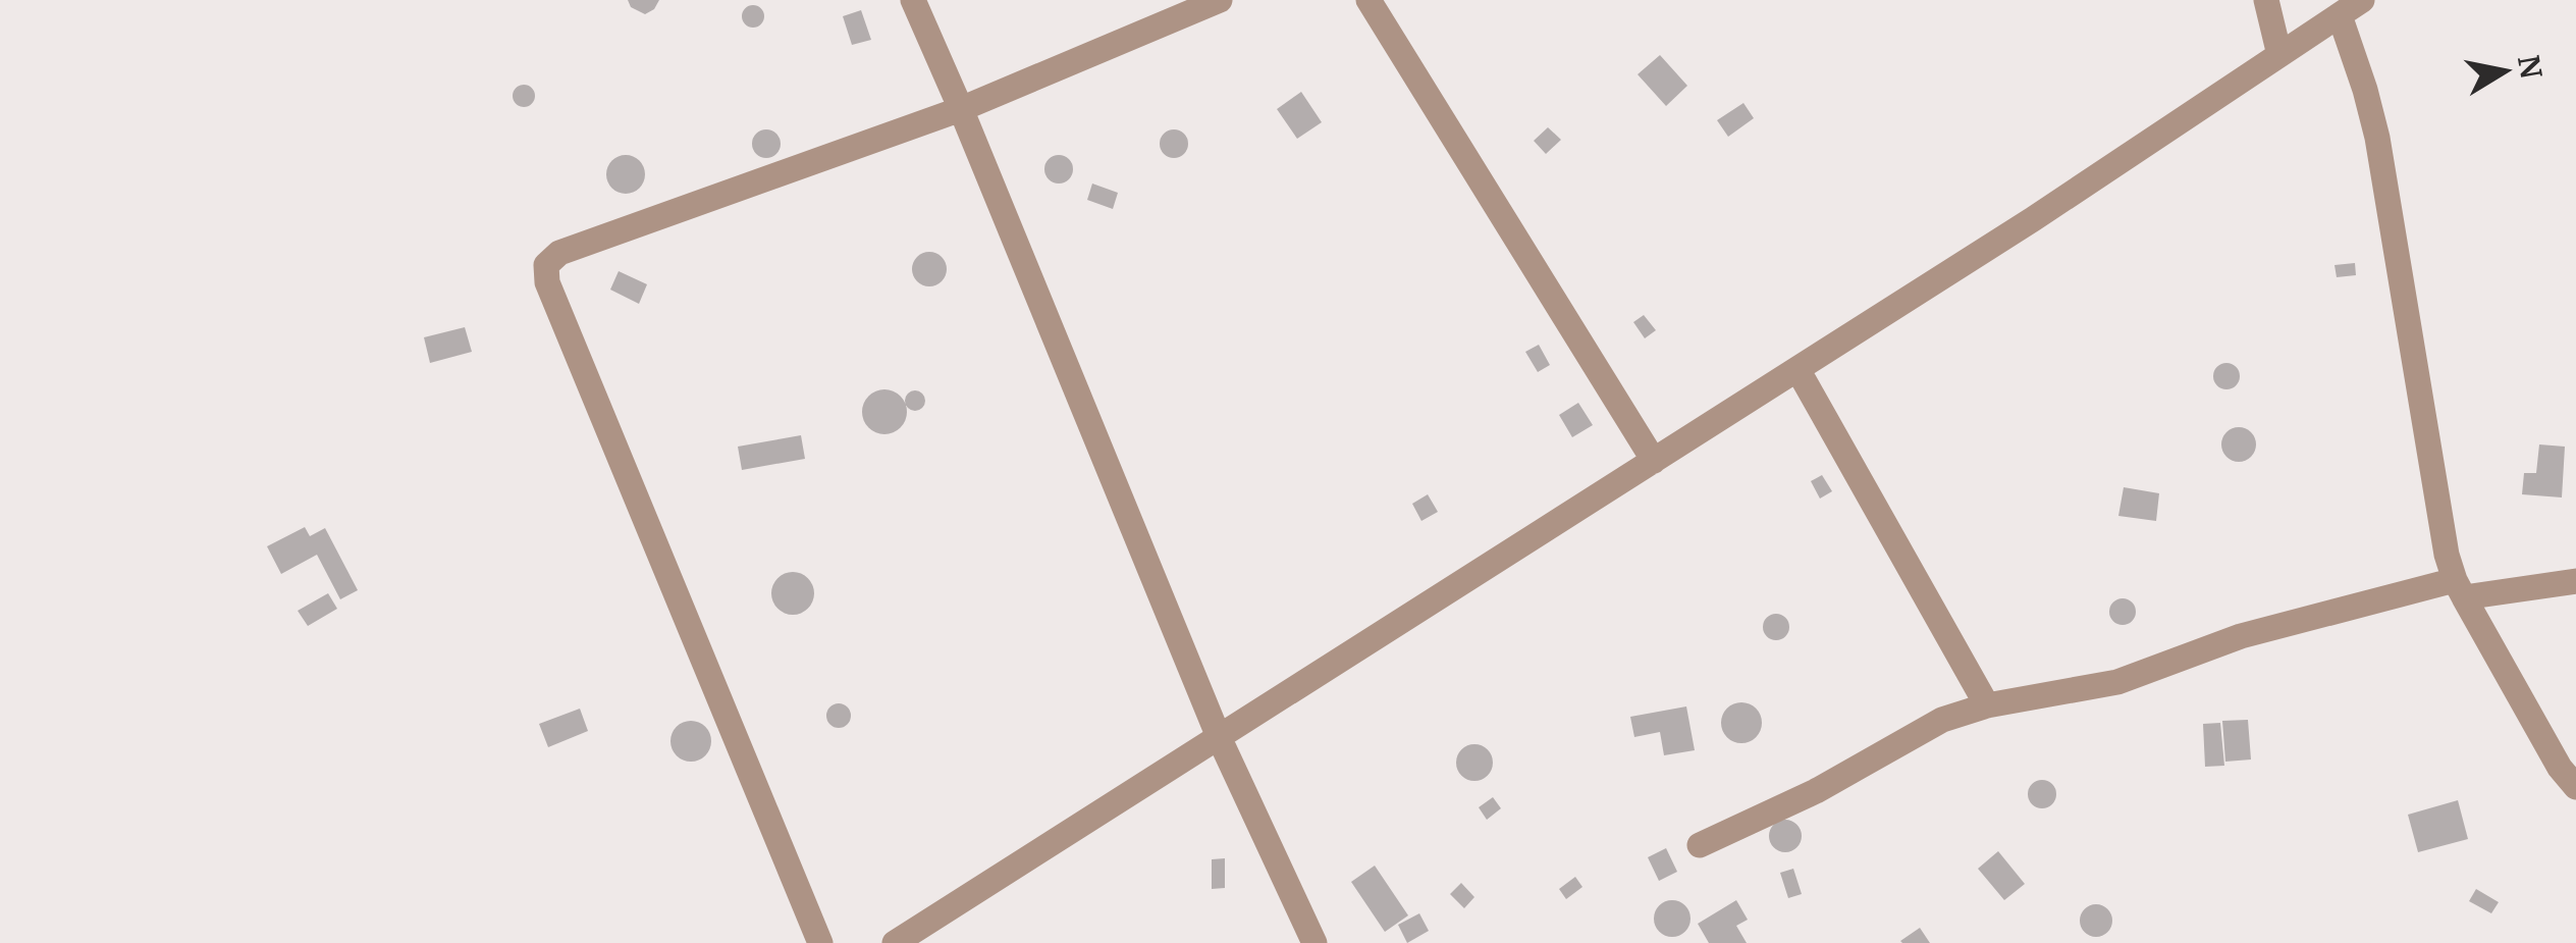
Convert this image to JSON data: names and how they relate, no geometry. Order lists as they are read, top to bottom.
{
  "north": "right"
}
